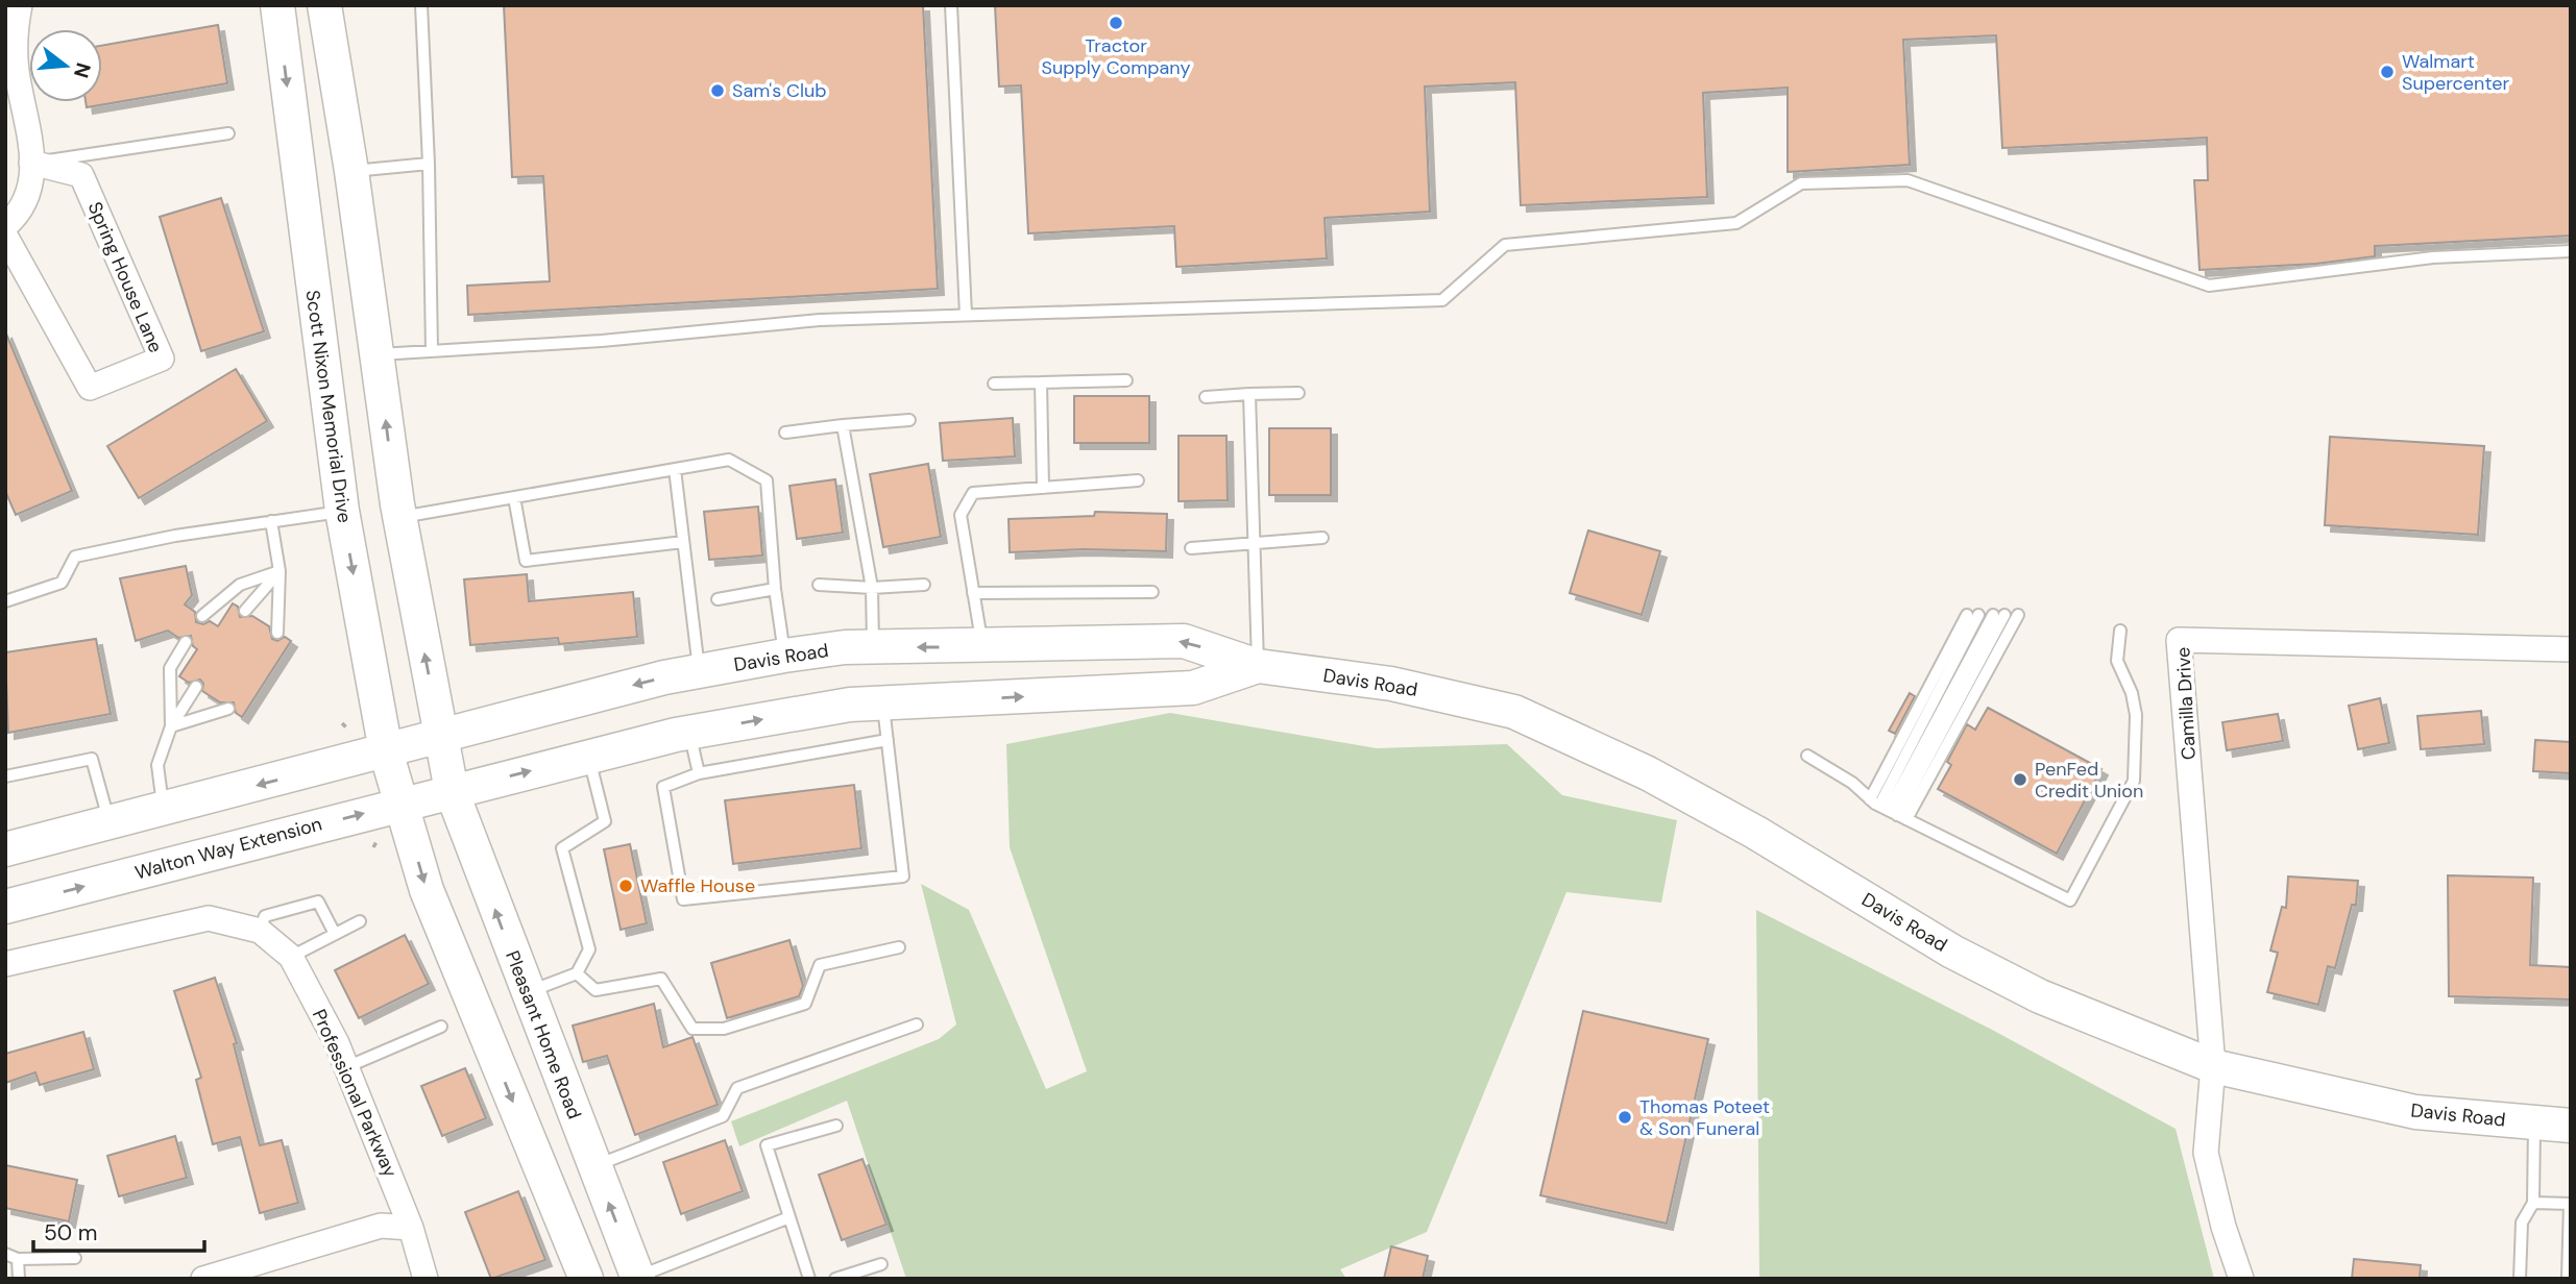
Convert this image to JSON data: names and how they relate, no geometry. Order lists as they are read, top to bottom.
{
  "streets": {
    "main road": [
      "Scott Nixon Memorial Drive",
      "Davis Road",
      "Walton Way Extension",
      "Pleasant Home Road"
    ],
    "street": ["Spring House Lane", "Camilla Drive", "Professional Parkway"]
  },
  "crossings": [
    ["Scott Nixon Memorial Drive", "Walton Way Extension"],
    ["Davis Road", "Camilla Drive"],
    ["Davis Road", "Walton Way Extension"],
    ["Davis Road", "Pleasant Home Road"],
    ["Walton Way Extension", "Pleasant Home Road"]
  ],
  "places": [
    "Tractor Supply Company",
    "Walmart Supercenter",
    "Sam's Club",
    "PenFed Credit Union",
    "Waffle House",
    "Thomas Poteet & Son Funeral"
  ],
  "scale_bar": "50 m",
  "north": "right"
}
